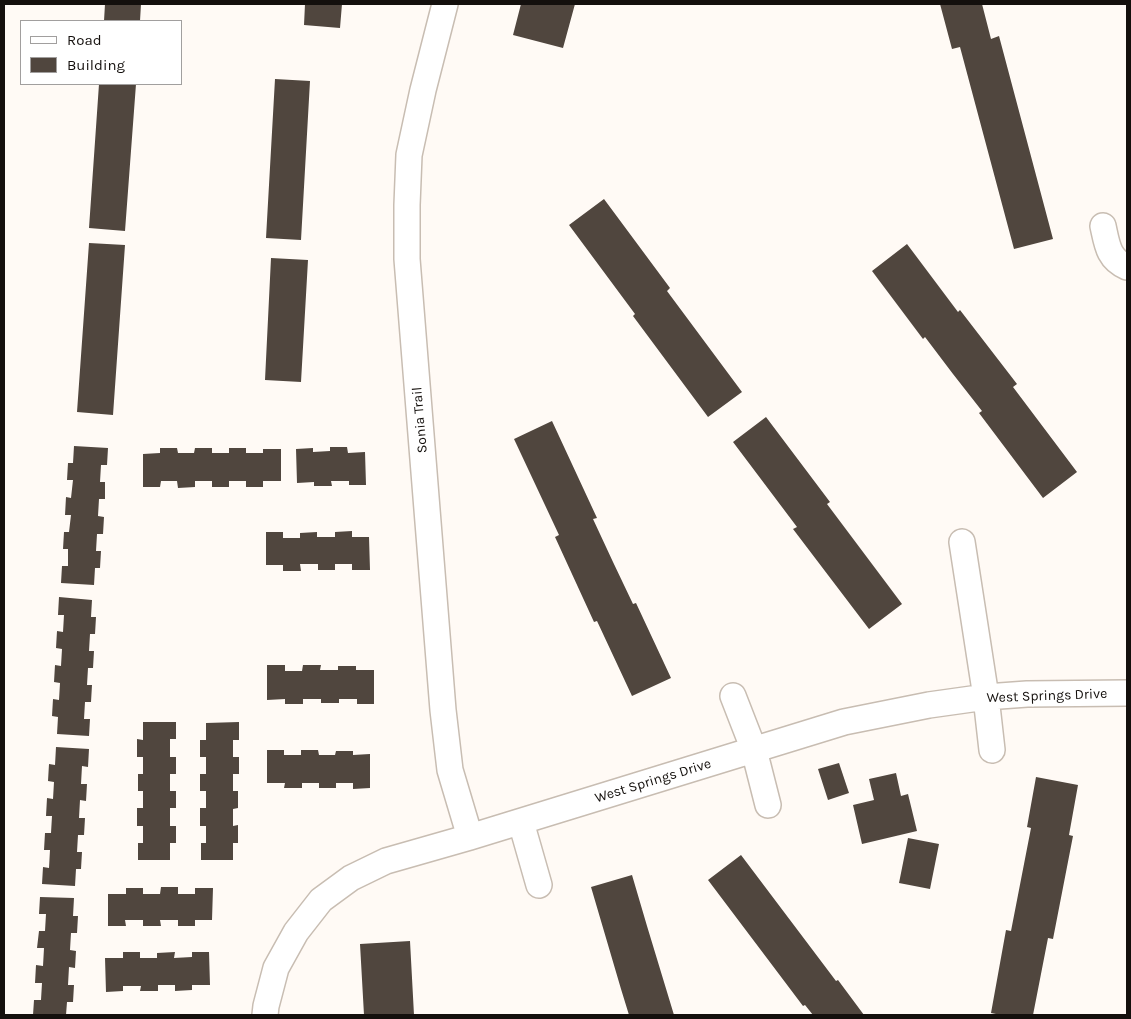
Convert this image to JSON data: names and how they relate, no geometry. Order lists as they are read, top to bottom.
{
  "streets": {
    "street": ["Sonia Trail", "West Springs Drive"]
  },
  "crossings": [
    ["Sonia Trail", "West Springs Drive"]
  ],
  "legend": ["Road", "Building"]
}
